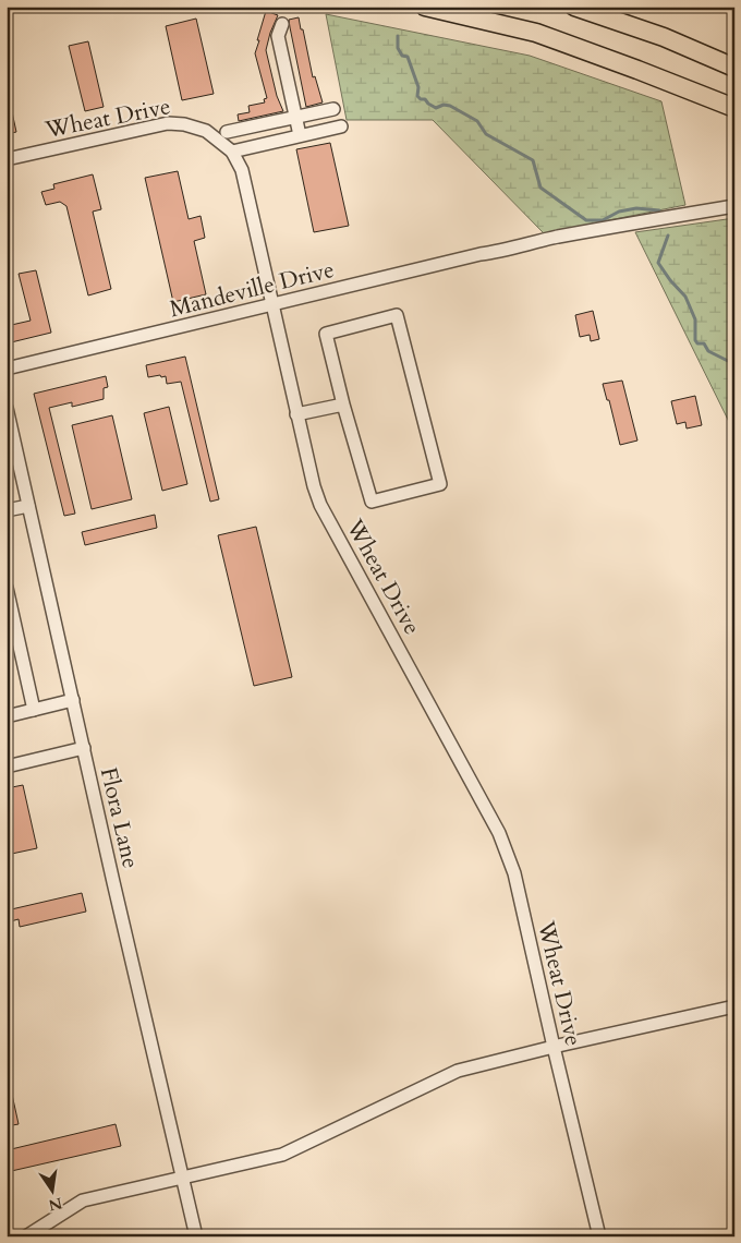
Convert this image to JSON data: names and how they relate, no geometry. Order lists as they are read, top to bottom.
{
  "streets": {
    "street": ["Wheat Drive", "Mandeville Drive", "Flora Lane"]
  },
  "crossings": [
    ["Wheat Drive", "Mandeville Drive"]
  ],
  "north": "bottom"
}
